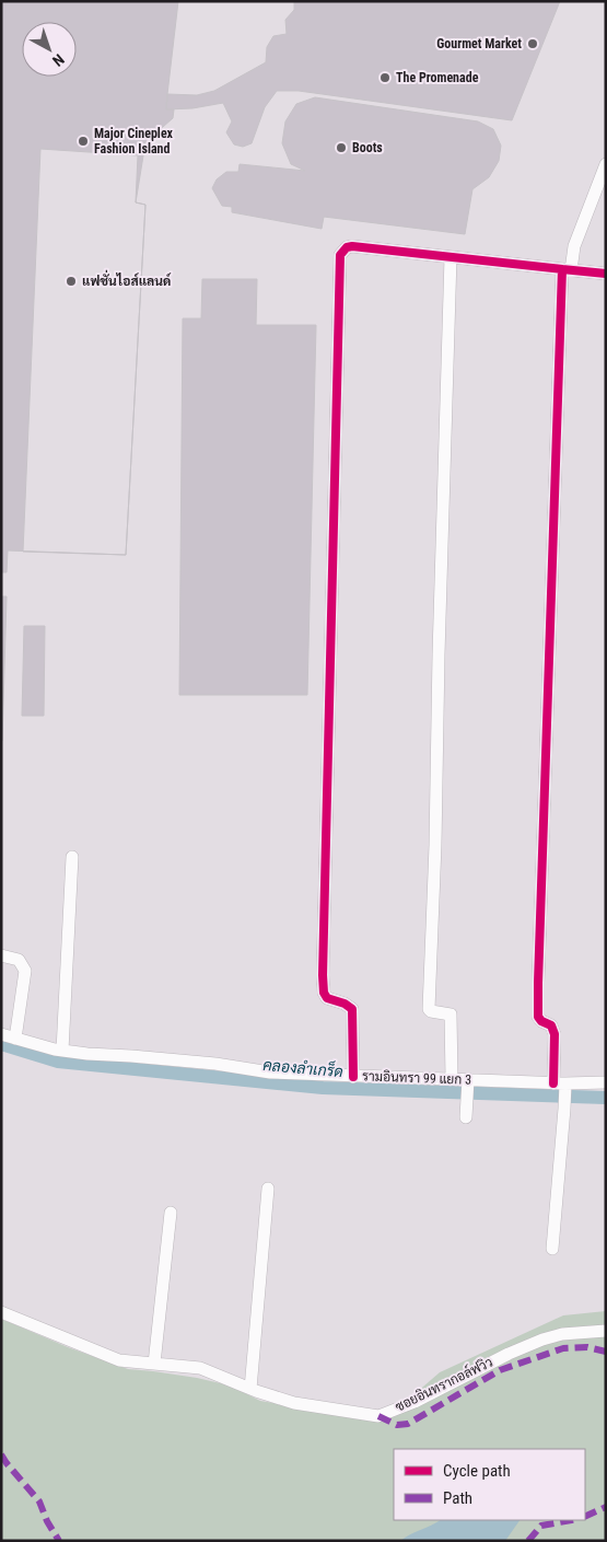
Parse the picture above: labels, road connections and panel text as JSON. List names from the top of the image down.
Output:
{
  "streets": {
    "street": ["รามอินทรา 99 แยก 3", "ซอยอินทรากอล์ฟวิว"]
  },
  "water": ["คลองลำเกร็ด"],
  "places": [
    "Gourmet Market",
    "The Promenade",
    "Major Cineplex Fashion Island",
    "Boots",
    "แฟชั่นไอส์แลนด์"
  ],
  "legend": ["Cycle path", "Path"],
  "north": "bottom right"
}
